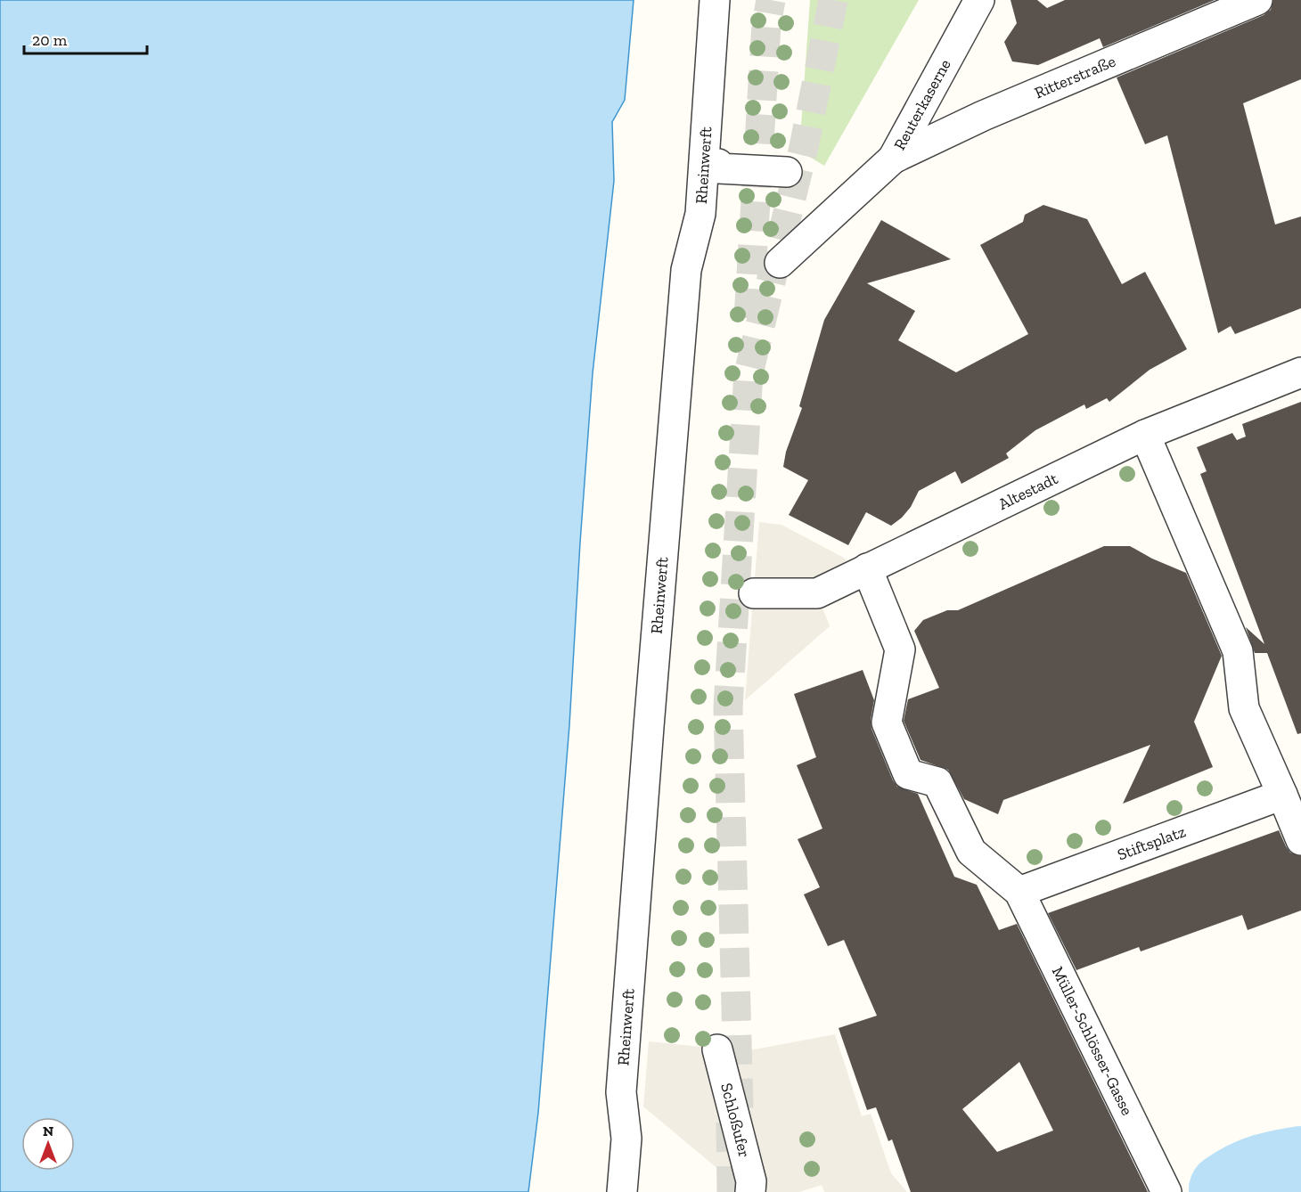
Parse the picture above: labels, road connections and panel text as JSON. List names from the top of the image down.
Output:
{
  "streets": {
    "street": [
      "Ritterstraße",
      "Reuterkaserne",
      "Rheinwerft",
      "Altestadt",
      "Stiftsplatz",
      "Müller-Schlösser-Gasse",
      "Schloßufer"
    ]
  },
  "crossings": [
    ["Ritterstraße", "Reuterkaserne"],
    ["Stiftsplatz", "Müller-Schlösser-Gasse"]
  ],
  "scale_bar": "20 m",
  "north": "top"
}
